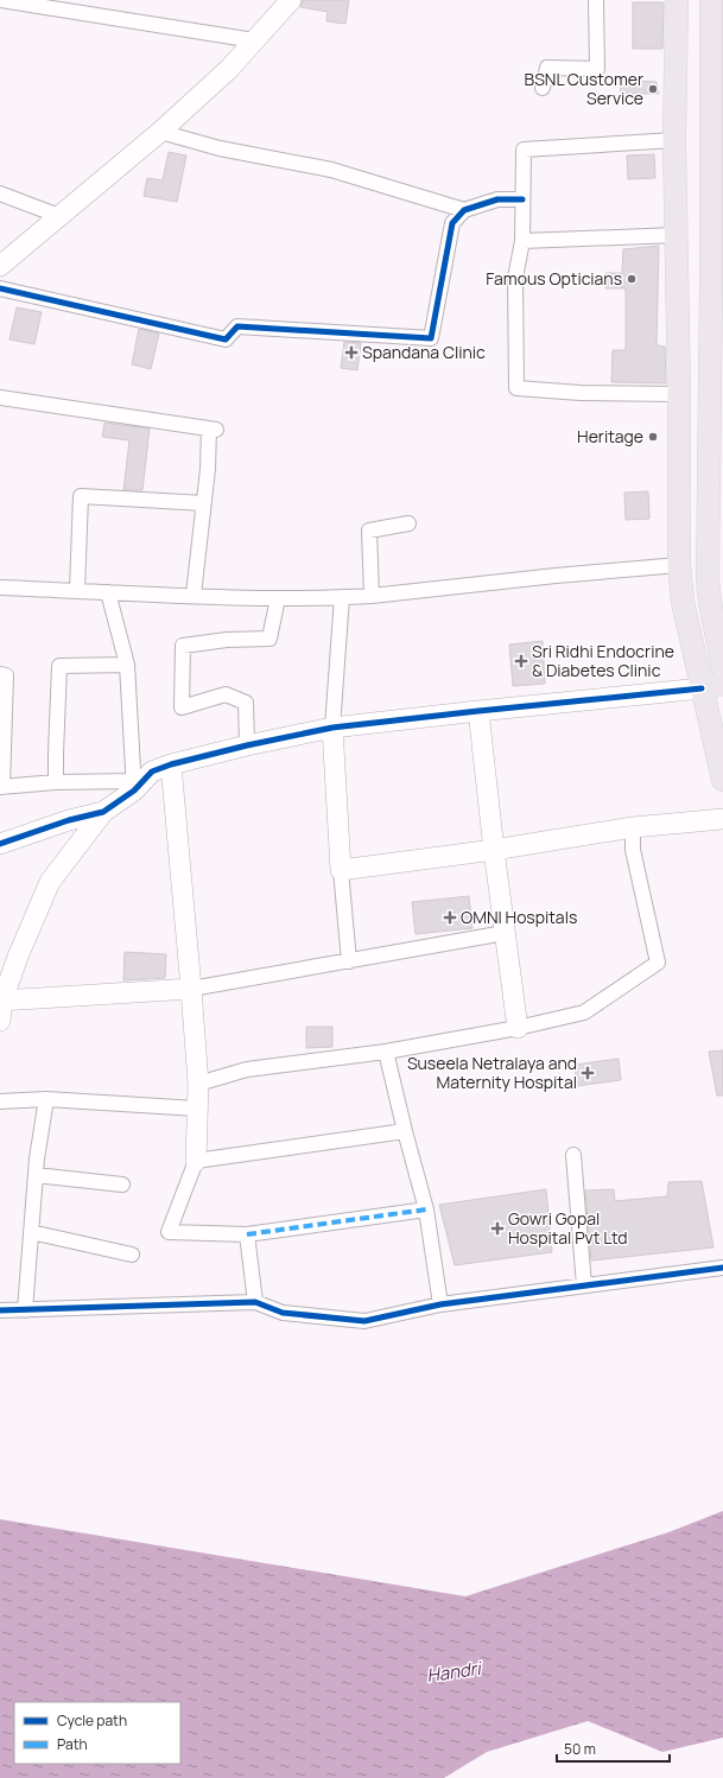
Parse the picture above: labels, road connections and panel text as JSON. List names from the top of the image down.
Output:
{
  "water": ["Handri"],
  "places": {
    "other": ["BSNL Customer Service", "Famous Opticians", "Heritage"],
    "health": [
      "Spandana Clinic",
      "Sri Ridhi Endocrine & Diabetes Clinic",
      "OMNI Hospitals",
      "Suseela Netralaya and Maternity Hospital",
      "Gowri Gopal Hospital Pvt Ltd"
    ]
  },
  "legend": ["Cycle path", "Path"],
  "scale_bar": "50 m"
}
